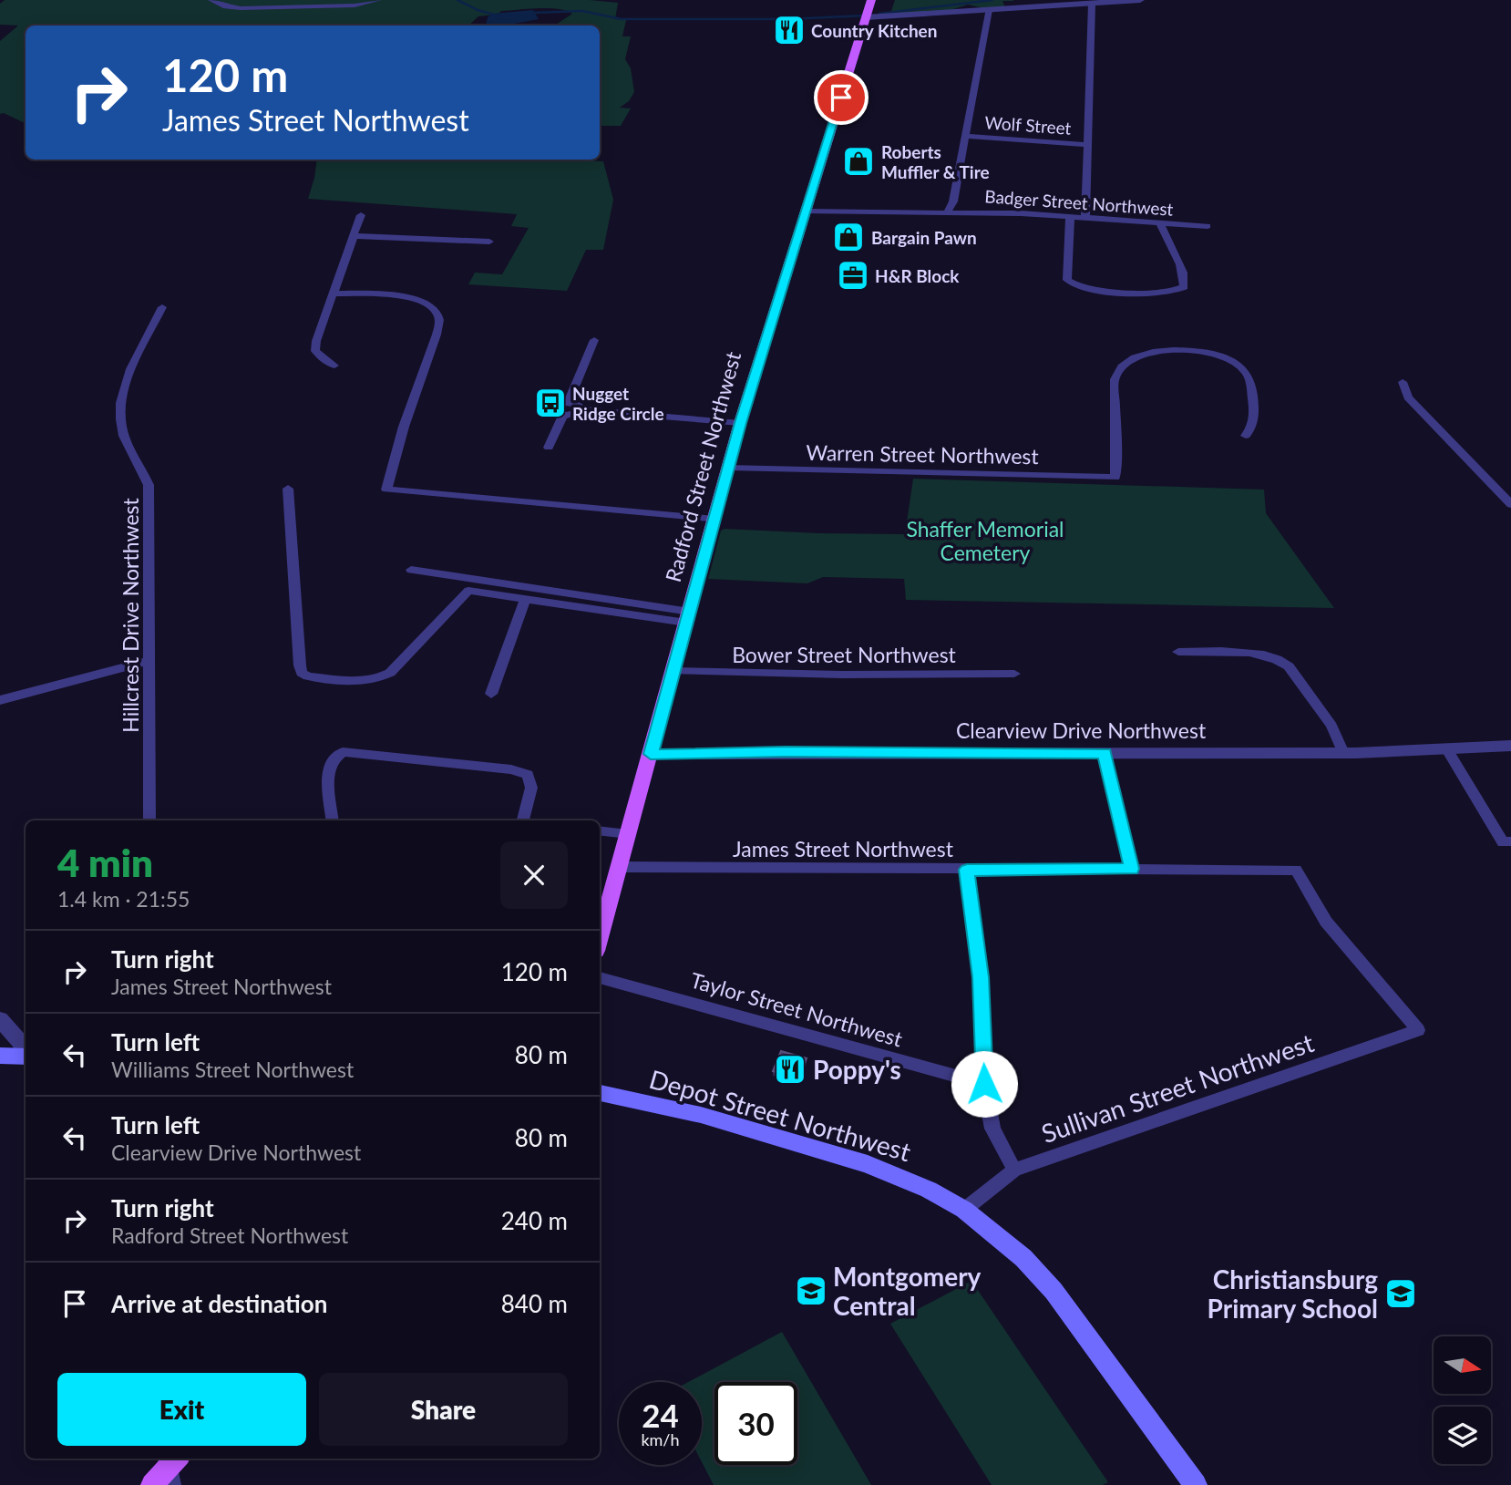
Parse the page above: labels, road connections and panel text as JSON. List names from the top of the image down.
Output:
{
  "streets": {
    "main road": ["Radford Street Northwest", "Depot Street Northwest"],
    "street": [
      "Wolf Street",
      "Badger Street Northwest",
      "Warren Street Northwest",
      "Hillcrest Drive Northwest",
      "Bower Street Northwest",
      "Clearview Drive Northwest",
      "James Street Northwest",
      "Taylor Street Northwest",
      "Sullivan Street Northwest"
    ]
  },
  "crossings": [
    ["Badger Street Northwest", "Radford Street Northwest"],
    ["Warren Street Northwest", "Radford Street Northwest"],
    ["Radford Street Northwest", "Bower Street Northwest"],
    ["Radford Street Northwest", "Clearview Drive Northwest"],
    ["Radford Street Northwest", "James Street Northwest"],
    ["James Street Northwest", "Sullivan Street Northwest"],
    ["Sullivan Street Northwest", "Depot Street Northwest"]
  ],
  "parks": ["Shaffer Memorial Cemetery"],
  "places": {
    "restaurant": ["Country Kitchen", "Poppy's"],
    "shop": ["Roberts Muffler & Tire", "Bargain Pawn"],
    "office": ["H&R Block"],
    "bus stop": ["Nugget Ridge Circle"],
    "school or university": ["Montgomery Central", "Christiansburg Primary School"]
  },
  "north": "right",
  "page": {
    "turn": ["120 m", "James Street Northwest"],
    "heading": ["4 min", "1.4 km · 21:55"],
    "list": [
      {
        "name": "Turn right",
        "note": "James Street Northwest",
        "value": "120 m"
      },
      {
        "name": "Turn left",
        "note": "Williams Street Northwest",
        "value": "80 m"
      },
      {
        "name": "Turn left",
        "note": "Clearview Drive Northwest",
        "value": "80 m"
      },
      {
        "name": "Turn right",
        "note": "Radford Street Northwest",
        "value": "240 m"
      },
      {
        "name": "Arrive at destination",
        "value": "840 m"
      }
    ],
    "buttons": ["Exit", "Share"],
    "speed": "24 km/h",
    "limit": "30"
  }
}
